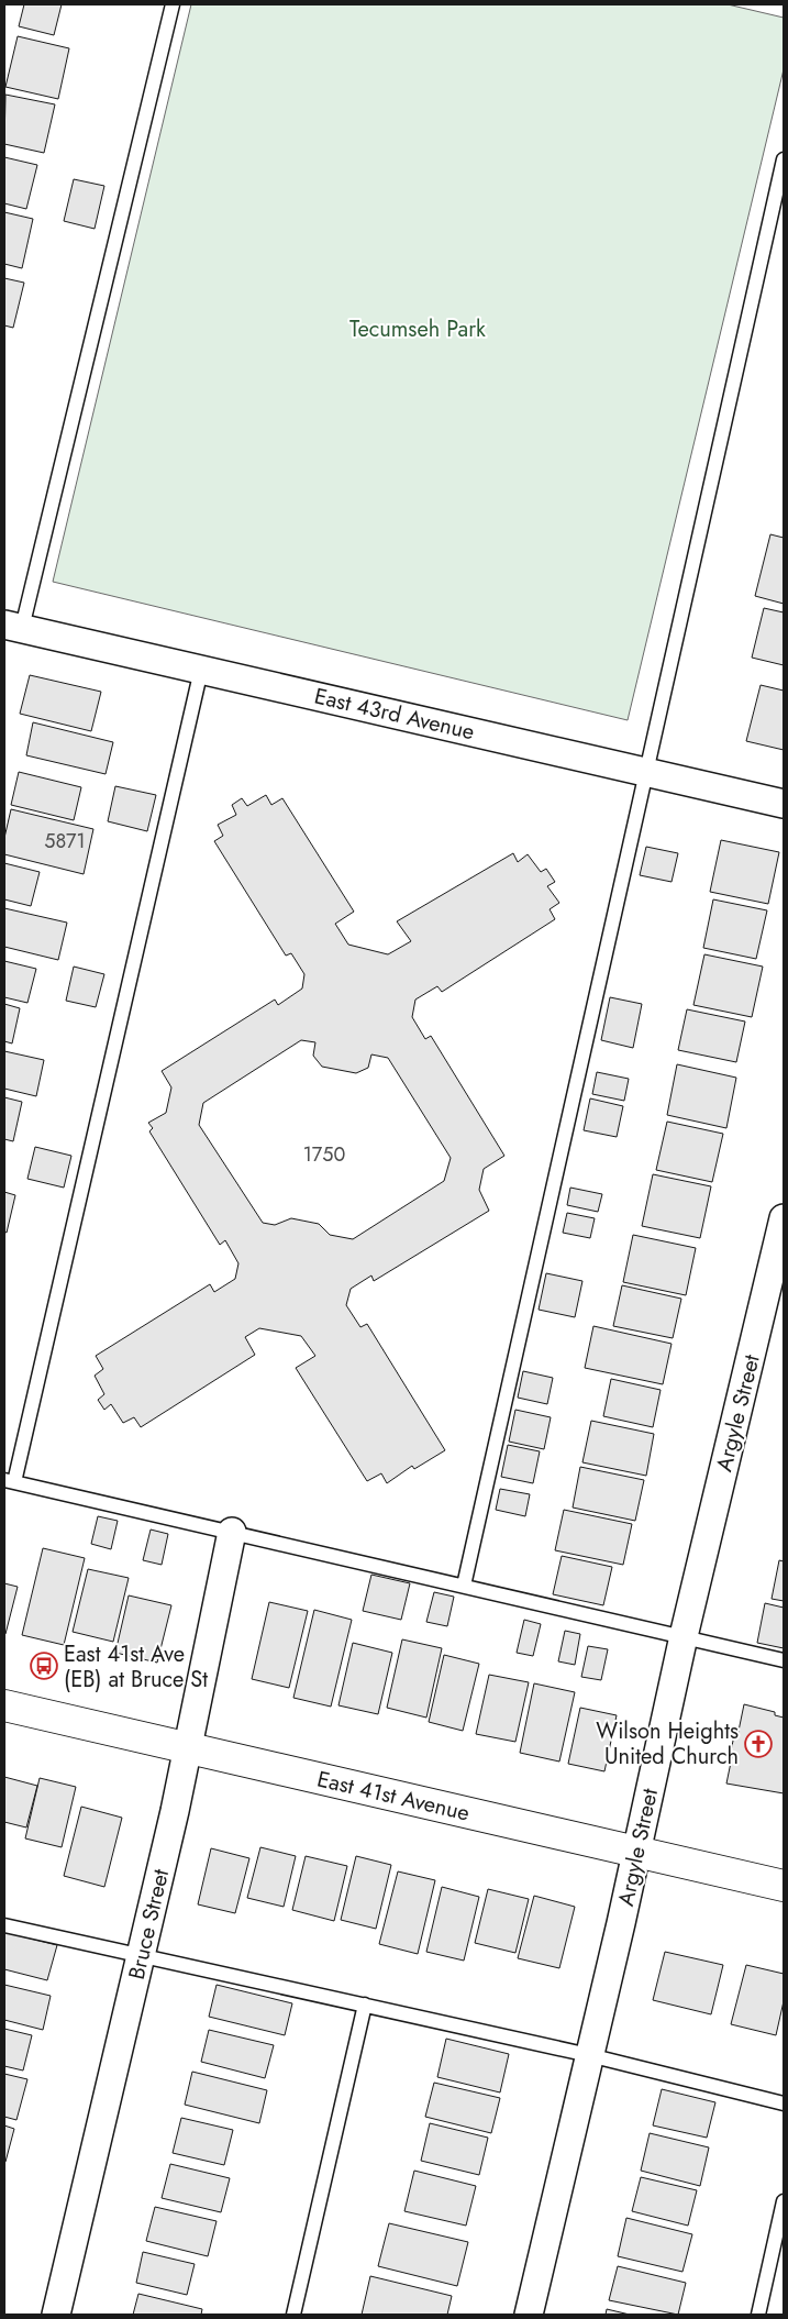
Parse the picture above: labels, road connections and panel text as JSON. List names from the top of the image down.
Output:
{
  "streets": {
    "main road": ["East 41st Avenue"],
    "street": ["East 43rd Avenue", "Argyle Street", "Bruce Street"]
  },
  "crossings": [
    ["Argyle Street", "East 41st Avenue"],
    ["East 41st Avenue", "Bruce Street"]
  ],
  "parks": ["Tecumseh Park"],
  "places": {
    "bus stop": ["East 41st Ave (EB) at Bruce St"],
    "church": ["Wilson Heights United Church"]
  },
  "house_numbers": ["5871", "1750"]
}
